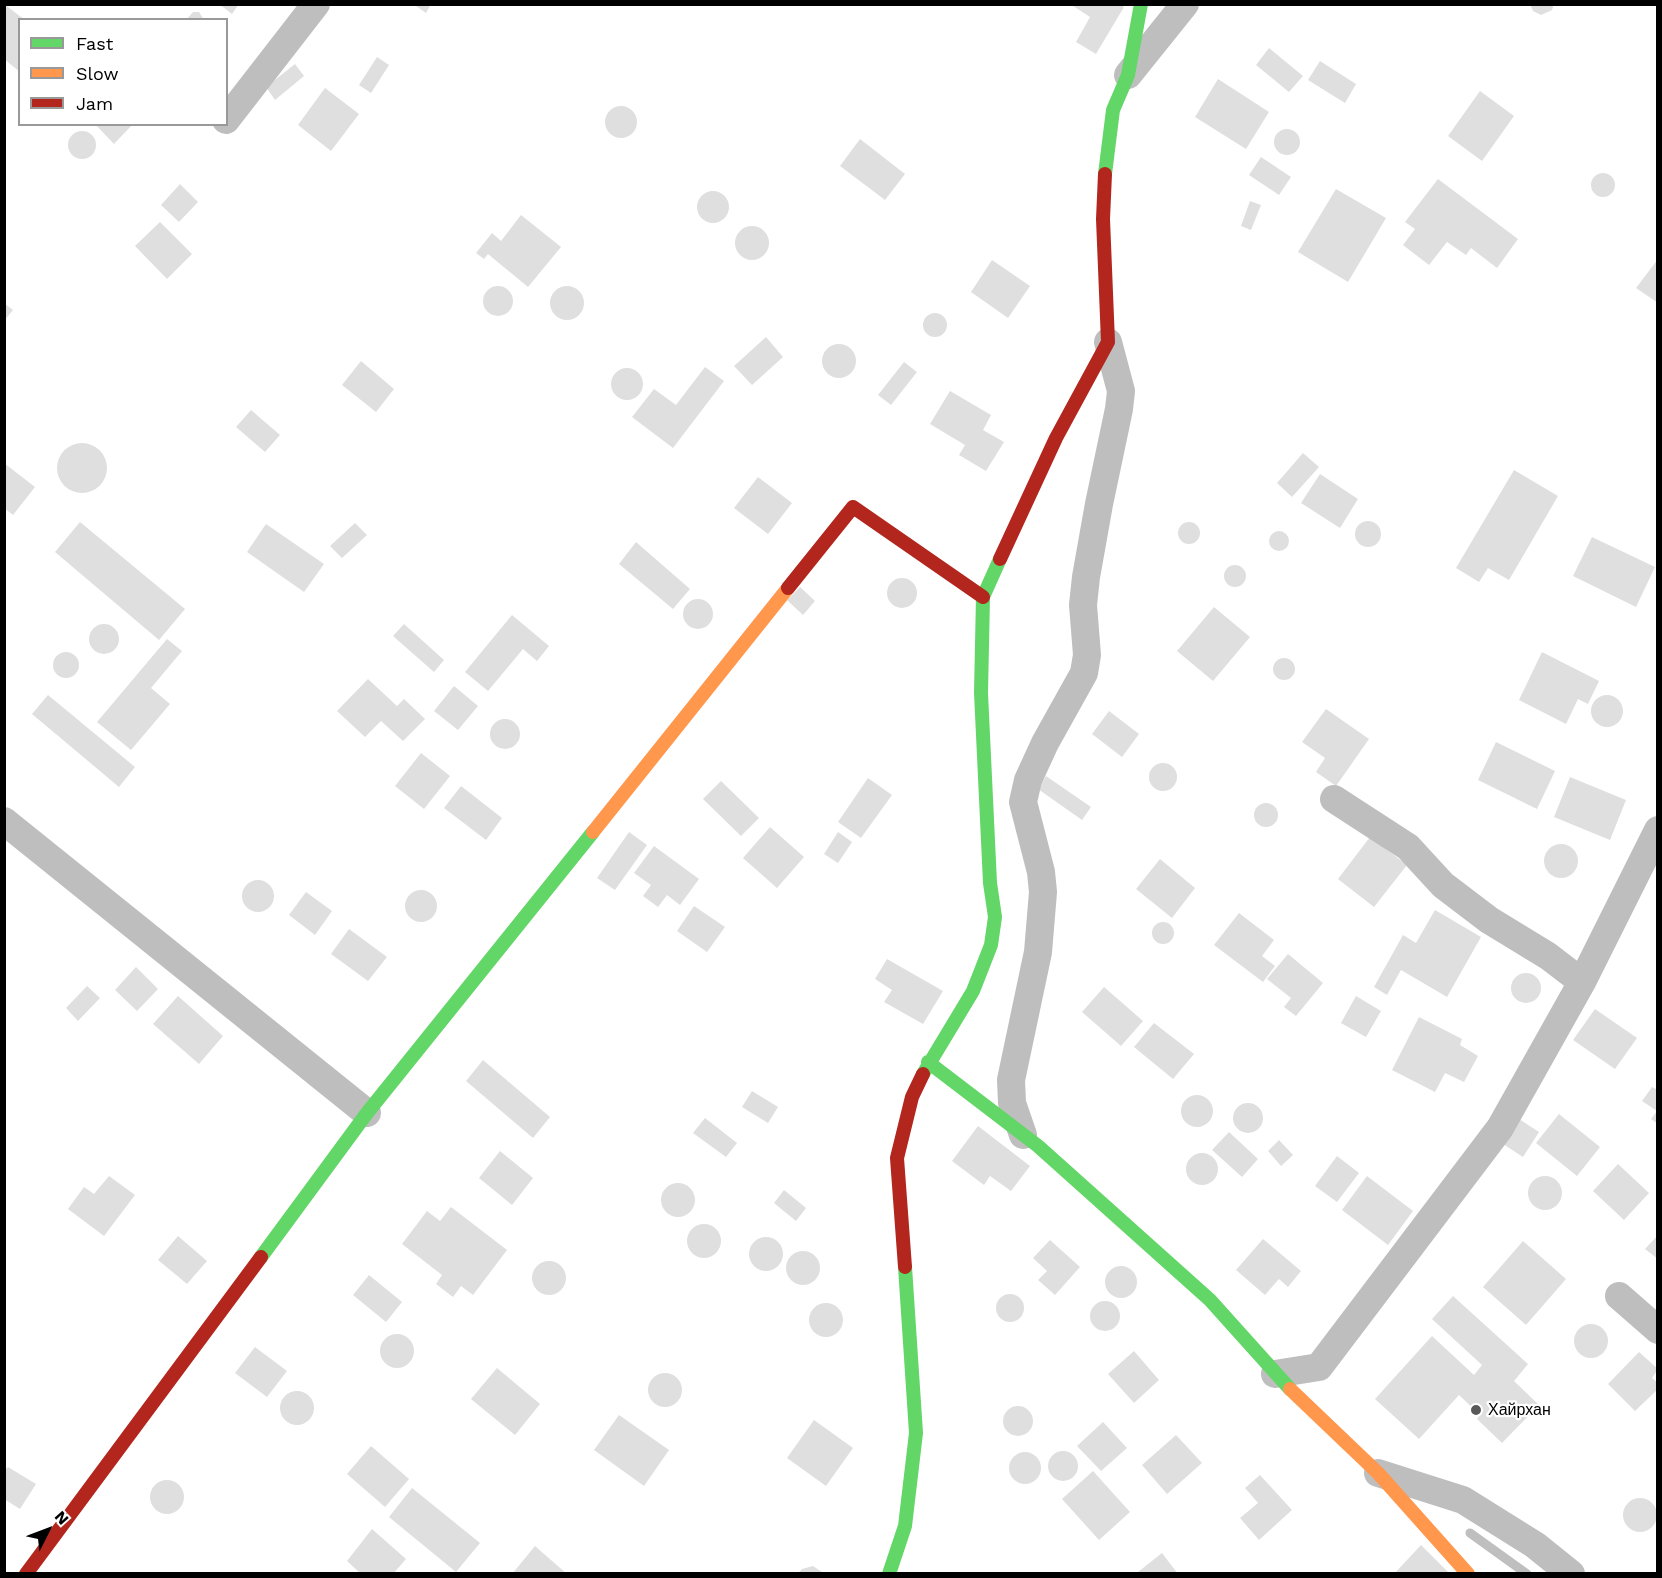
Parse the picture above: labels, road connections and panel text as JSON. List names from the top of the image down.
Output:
{
  "places": ["Хайрхан"],
  "legend": ["Fast", "Slow", "Jam"],
  "north": "top right"
}
